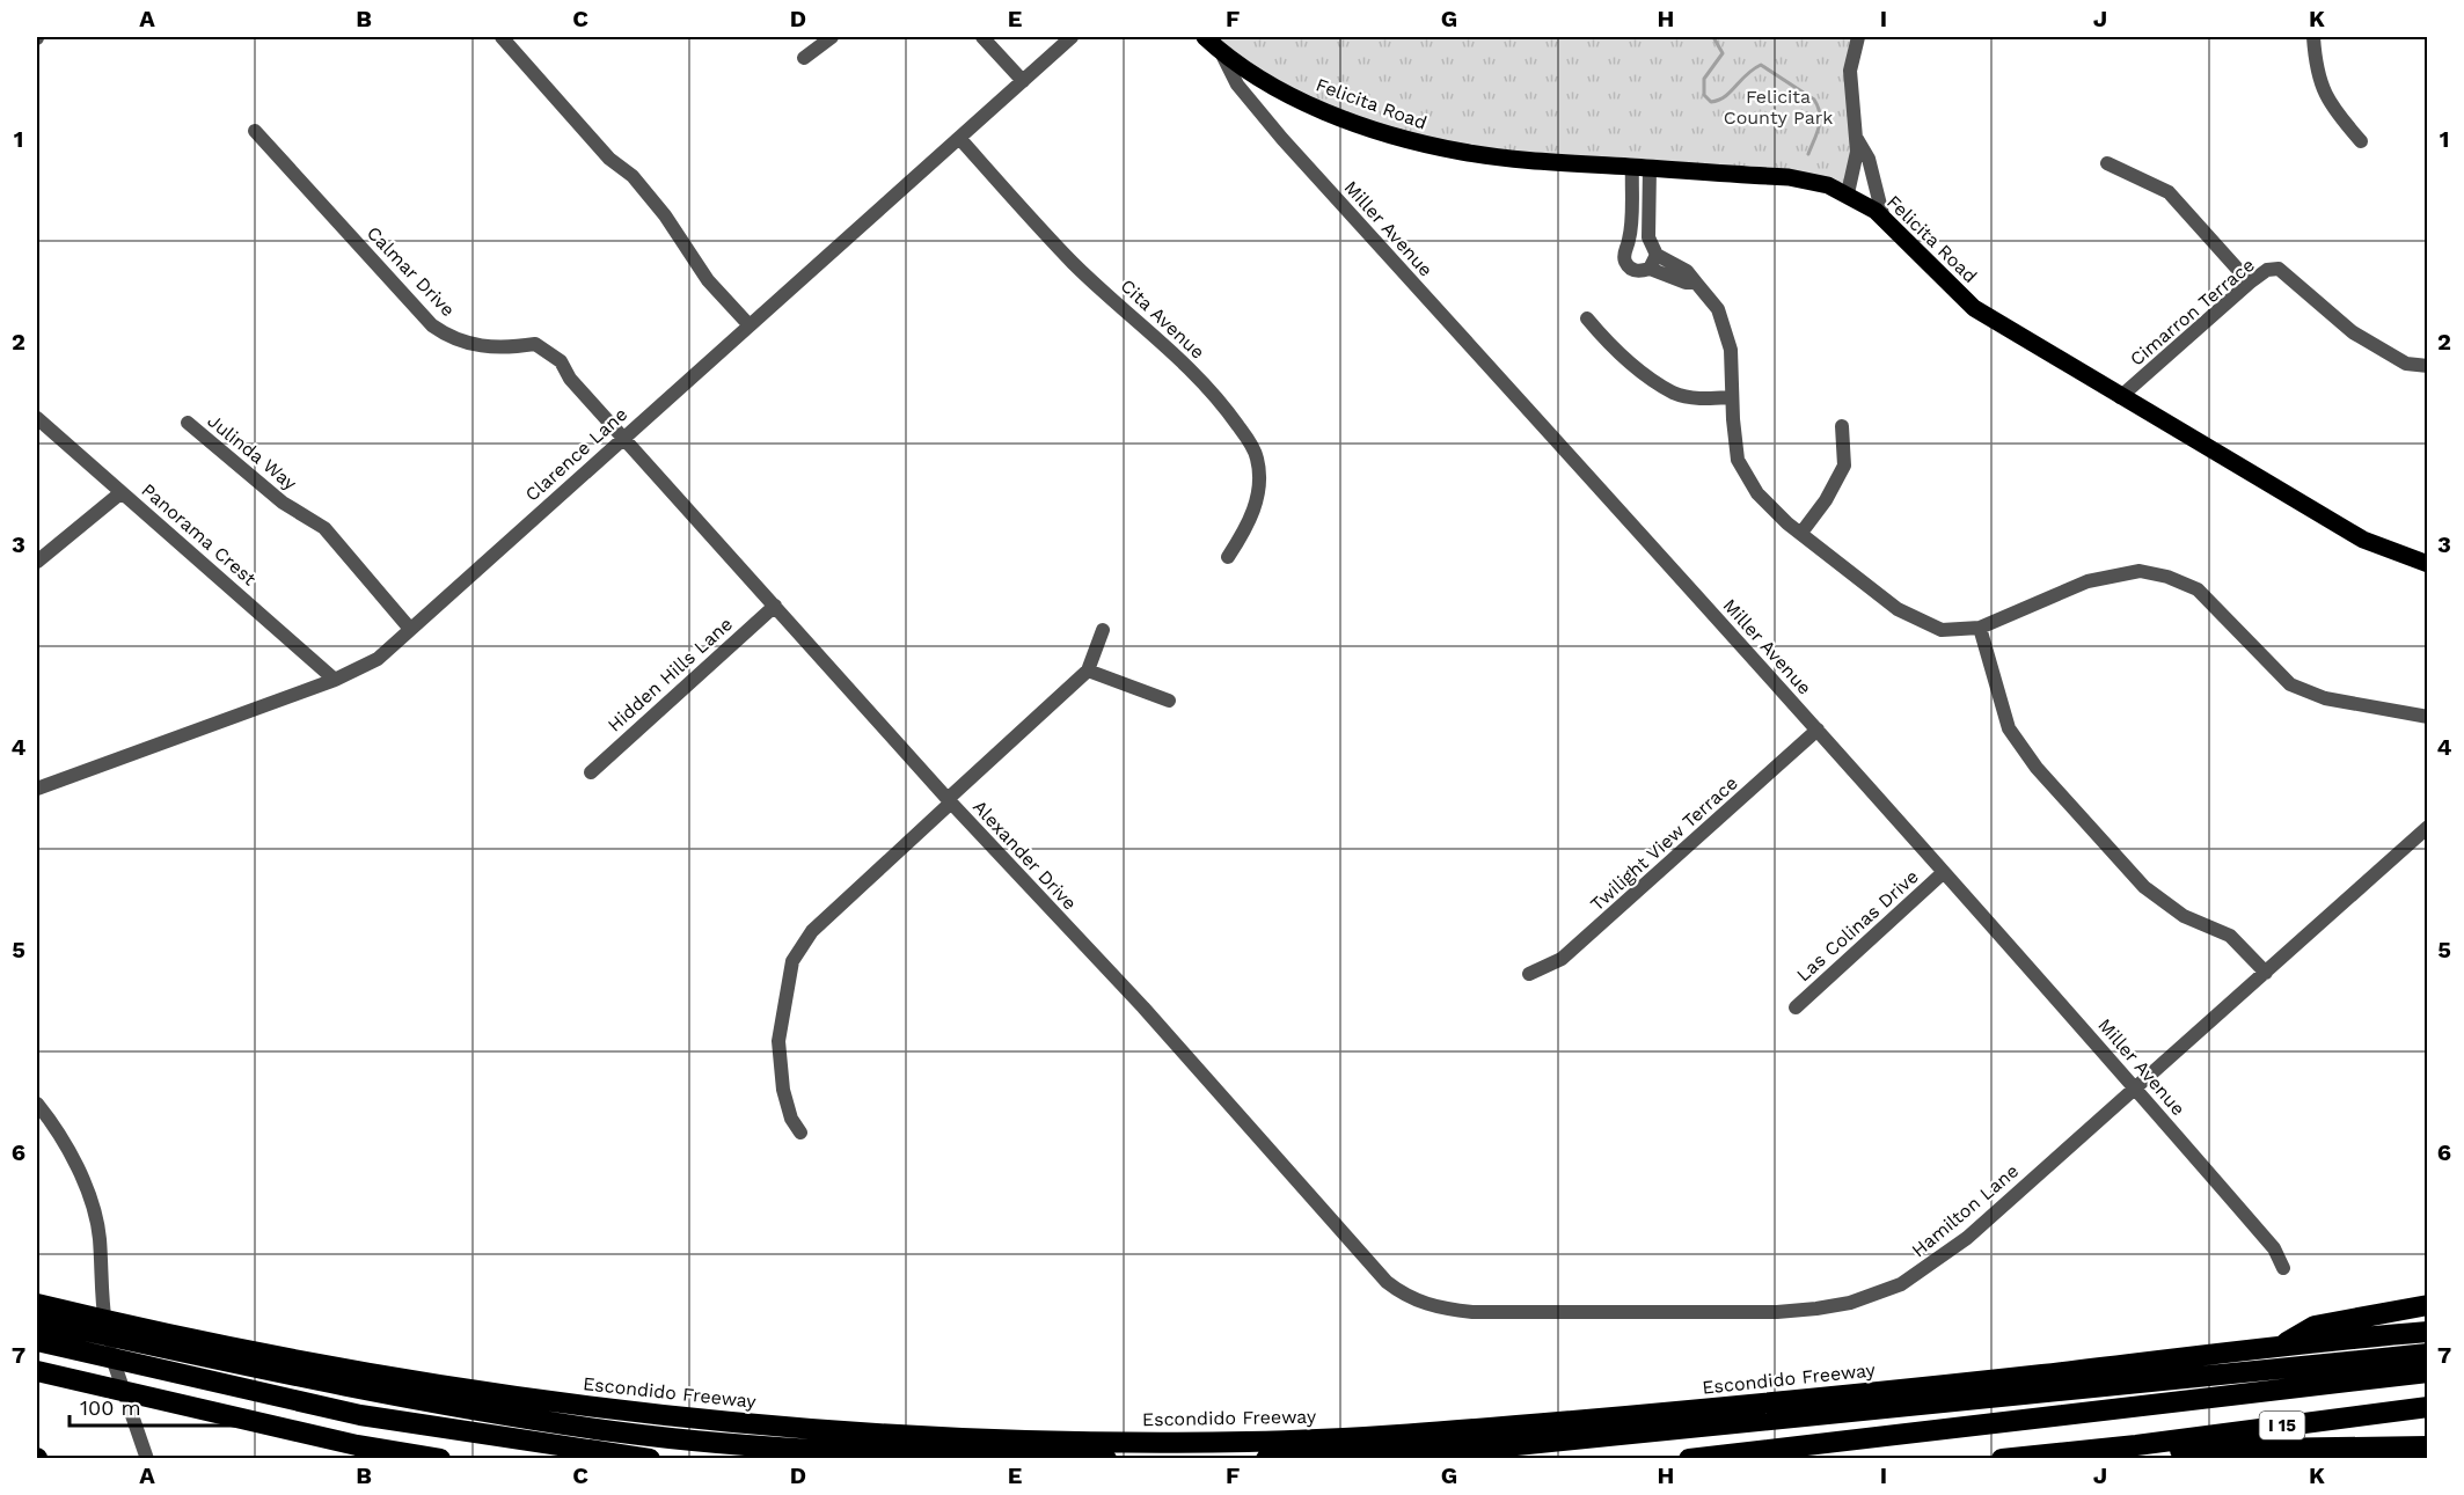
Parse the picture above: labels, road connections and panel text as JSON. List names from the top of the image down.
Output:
{
  "streets": {
    "highway": ["Escondido Freeway", "I 15"],
    "main road": ["Felicita Road"],
    "street": [
      "Miller Avenue",
      "Calmar Drive",
      "Cimarron Terrace",
      "Cita Avenue",
      "Julinda Way",
      "Clarence Lane",
      "Panorama Crest",
      "Hidden Hills Lane",
      "Twilight View Terrace",
      "Alexander Drive",
      "Las Colinas Drive",
      "Hamilton Lane"
    ]
  },
  "crossings": [
    ["Felicita Road", "Miller Avenue"],
    ["Felicita Road", "Cimarron Terrace"],
    ["Miller Avenue", "Twilight View Terrace"],
    ["Miller Avenue", "Las Colinas Drive"],
    ["Miller Avenue", "Hamilton Lane"],
    ["Calmar Drive", "Clarence Lane"],
    ["Calmar Drive", "Alexander Drive"],
    ["Cita Avenue", "Clarence Lane"],
    ["Julinda Way", "Clarence Lane"],
    ["Clarence Lane", "Panorama Crest"],
    ["Clarence Lane", "Alexander Drive"],
    ["Hidden Hills Lane", "Alexander Drive"],
    ["Alexander Drive", "Hamilton Lane"]
  ],
  "parks": ["Felicita County Park"],
  "scale_bar": "100 m",
  "grid": {
    "columns": [
      "A",
      "B",
      "C",
      "D",
      "E",
      "F",
      "G",
      "H",
      "I",
      "J",
      "K"
    ],
    "rows": [
      "1",
      "2",
      "3",
      "4",
      "5",
      "6",
      "7"
    ]
  }
}
